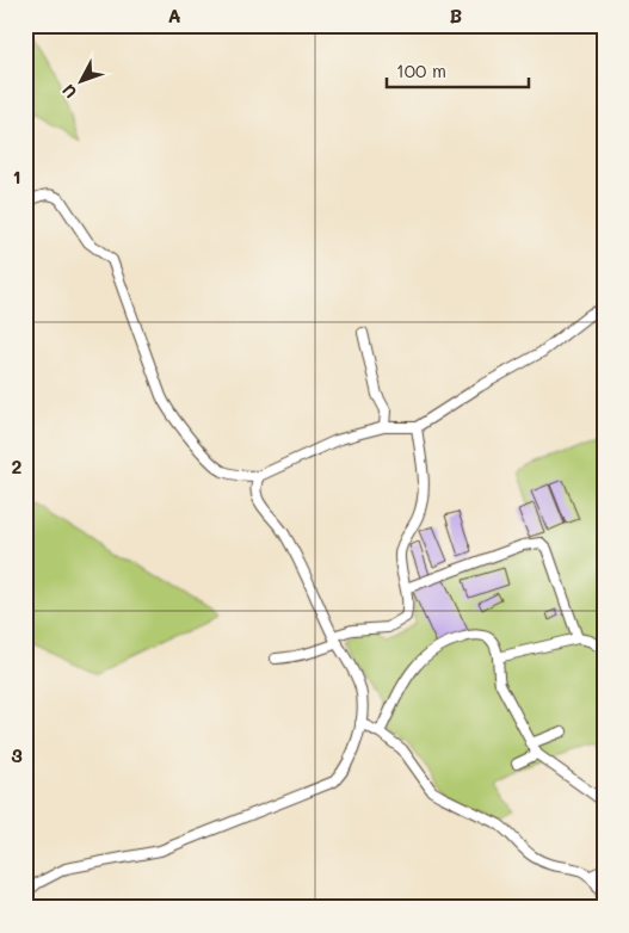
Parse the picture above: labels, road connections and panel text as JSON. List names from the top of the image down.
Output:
{
  "scale_bar": "100 m",
  "north": "bottom left",
  "grid": {
    "columns": ["A", "B"],
    "rows": ["1", "2", "3"]
  }
}
